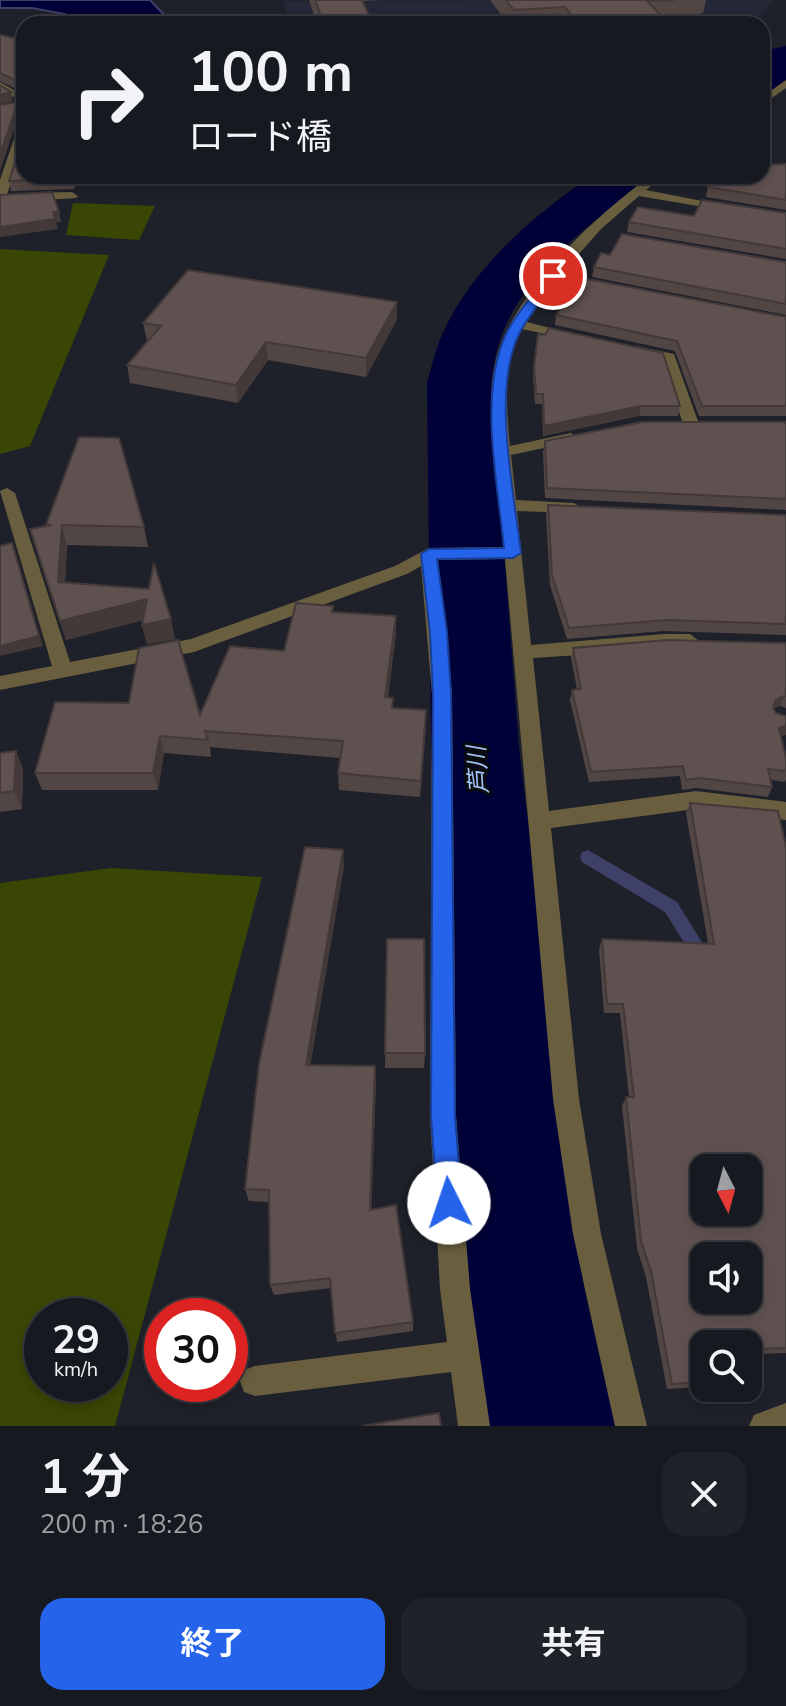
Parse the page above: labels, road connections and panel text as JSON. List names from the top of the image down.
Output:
{
  "water": ["芦川"],
  "north": "bottom",
  "page": {
    "turn": ["100 m", "ロード橋"],
    "speed": "29 km/h",
    "limit": "30",
    "heading": ["1 分", "200 m · 18:26"],
    "buttons": ["終了", "共有"]
  }
}
